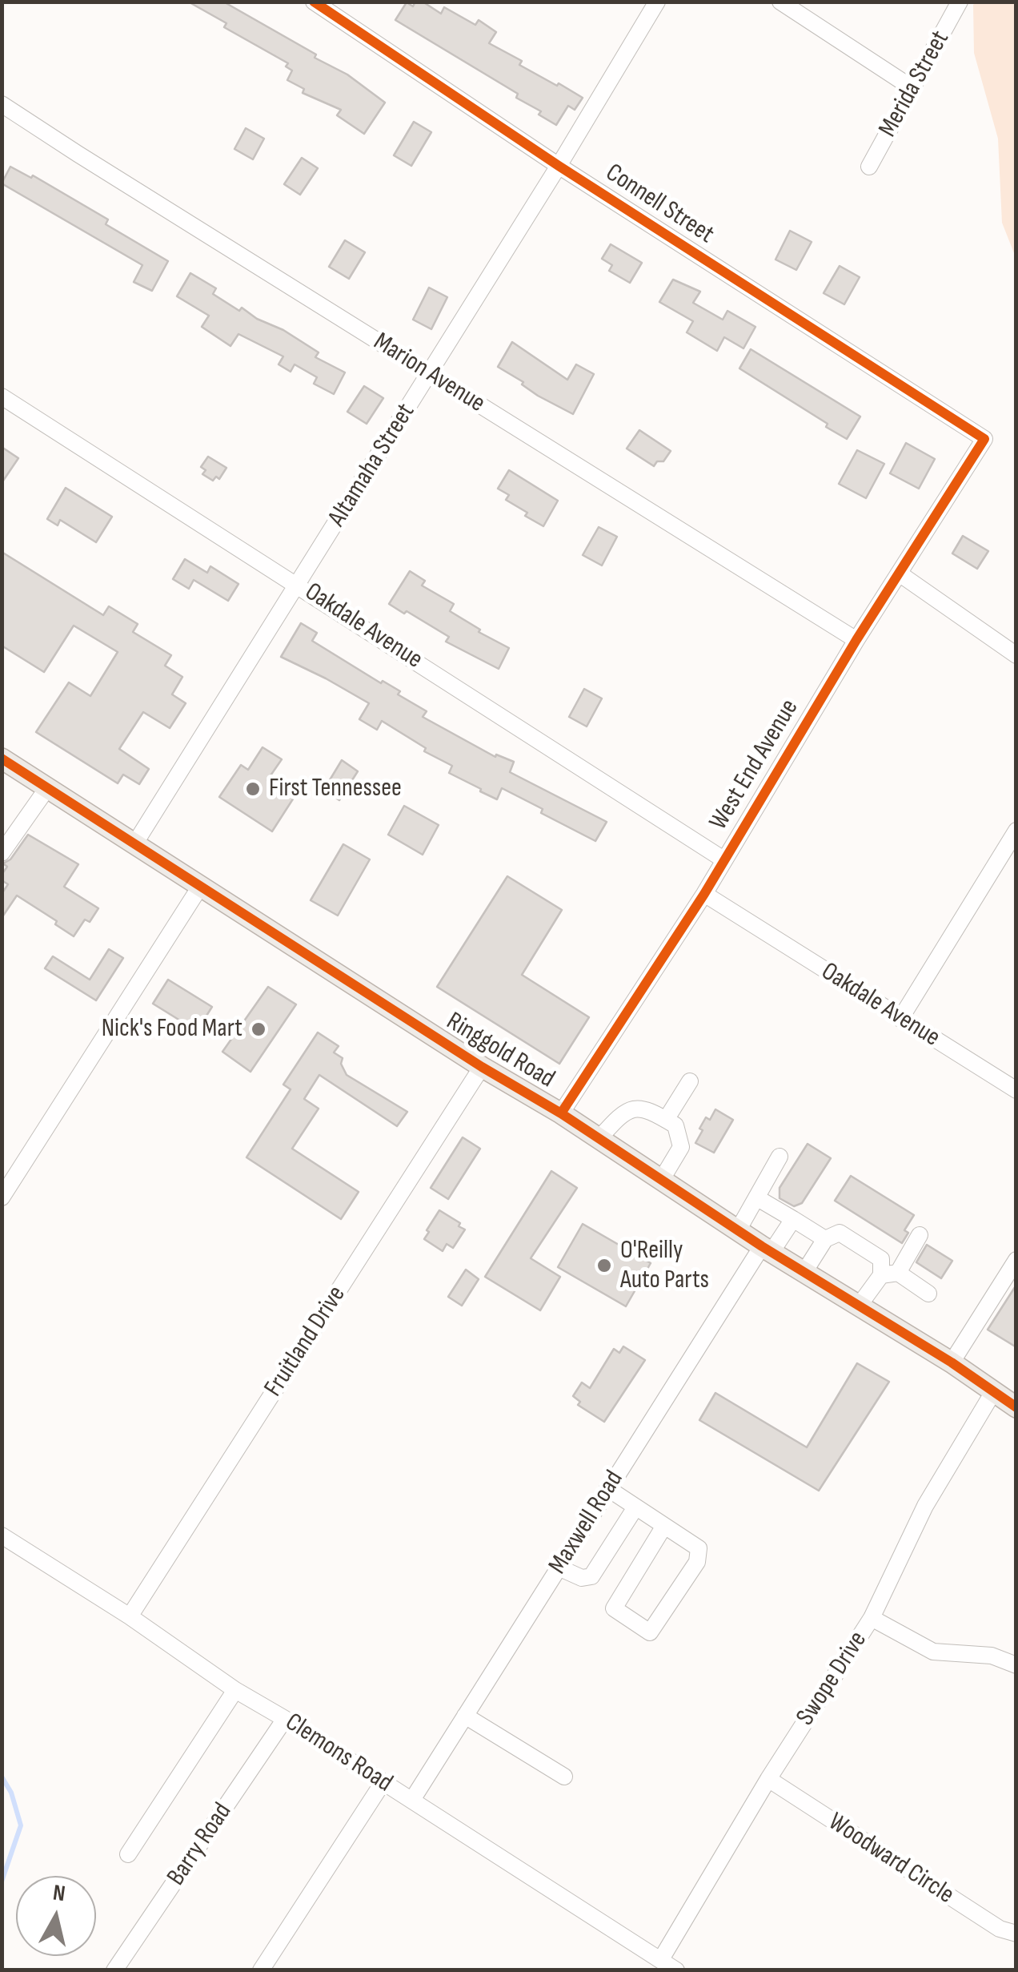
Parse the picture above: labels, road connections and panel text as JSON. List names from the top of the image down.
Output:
{
  "streets": {
    "main road": ["Ringgold Road"],
    "street": [
      "Merida Street",
      "Connell Street",
      "Marion Avenue",
      "Altamaha Street",
      "Oakdale Avenue",
      "West End Avenue",
      "Fruitland Drive",
      "Maxwell Road",
      "Swope Drive",
      "Clemons Road",
      "Barry Road",
      "Woodward Circle"
    ]
  },
  "crossings": [
    ["Connell Street", "Altamaha Street"],
    ["Connell Street", "West End Avenue"],
    ["Marion Avenue", "Altamaha Street"],
    ["Marion Avenue", "West End Avenue"],
    ["Altamaha Street", "Oakdale Avenue"],
    ["Altamaha Street", "Ringgold Road"],
    ["Oakdale Avenue", "West End Avenue"],
    ["West End Avenue", "Ringgold Road"],
    ["Ringgold Road", "Fruitland Drive"],
    ["Ringgold Road", "Maxwell Road"],
    ["Ringgold Road", "Swope Drive"],
    ["Fruitland Drive", "Clemons Road"],
    ["Maxwell Road", "Clemons Road"],
    ["Swope Drive", "Clemons Road"],
    ["Swope Drive", "Woodward Circle"],
    ["Clemons Road", "Barry Road"]
  ],
  "places": ["First Tennessee", "Nick's Food Mart", "O'Reilly Auto Parts"],
  "north": "top"
}
